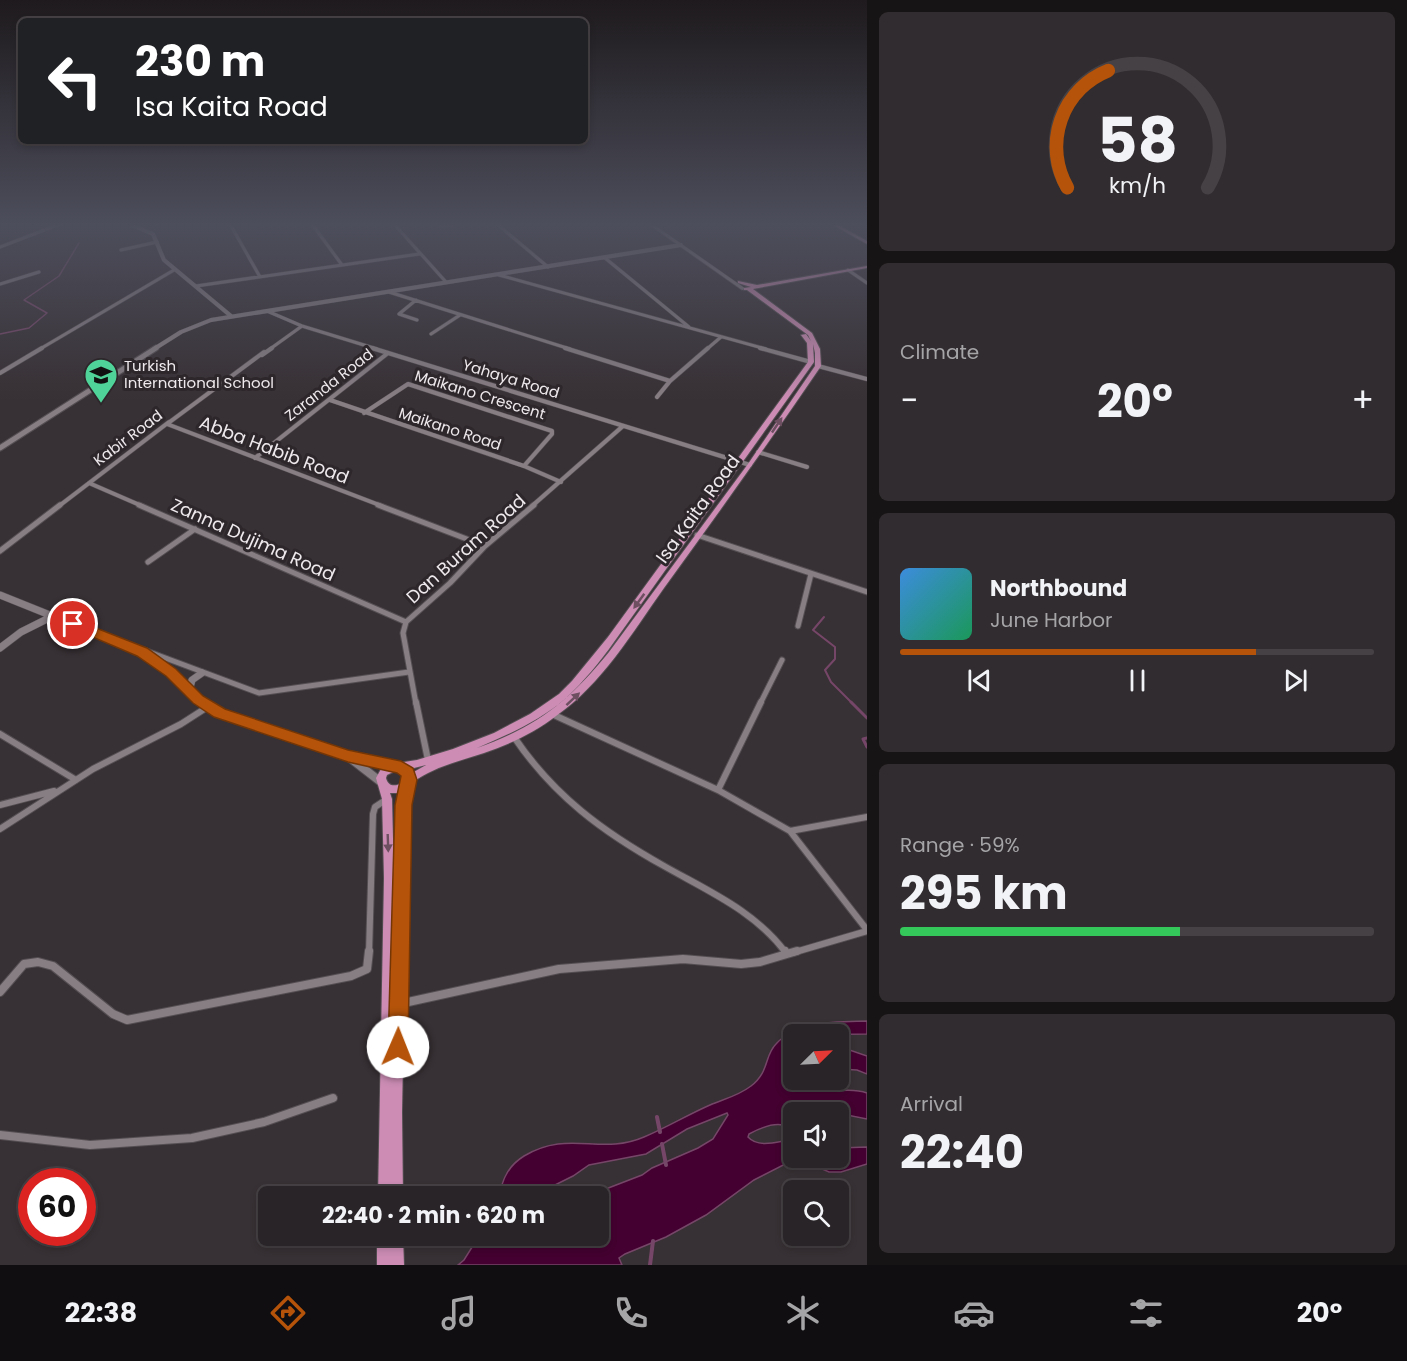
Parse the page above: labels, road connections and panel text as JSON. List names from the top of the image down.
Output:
{
  "streets": {
    "main road": ["Isa Kaita Road"],
    "street": [
      "Yahaya Road",
      "Zaranda Road",
      "Maikano Crescent",
      "Maikano Road",
      "Kabir Road",
      "Abba Habib Road",
      "Zanna Dujima Road",
      "Dan Buram Road"
    ]
  },
  "crossings": [
    ["Yahaya Road", "Zaranda Road"],
    ["Yahaya Road", "Kabir Road"],
    ["Yahaya Road", "Isa Kaita Road"],
    ["Yahaya Road", "Dan Buram Road"],
    ["Zaranda Road", "Maikano Road"],
    ["Zaranda Road", "Abba Habib Road"],
    ["Maikano Crescent", "Maikano Road"],
    ["Maikano Road", "Dan Buram Road"],
    ["Kabir Road", "Abba Habib Road"],
    ["Kabir Road", "Zanna Dujima Road"],
    ["Abba Habib Road", "Dan Buram Road"],
    ["Isa Kaita Road", "Dan Buram Road"],
    ["Zanna Dujima Road", "Dan Buram Road"]
  ],
  "places": {
    "school or university": ["Turkish International School"]
  },
  "north": "top right",
  "page": {
    "turn": ["230 m", "Isa Kaita Road"],
    "tile": [
      "Climate",
      ["Range · 59%", "295 km"],
      ["Arrival", "22:40"]
    ],
    "heat": ["−", "20°", "+"],
    "song": ["Northbound", "June Harbor"],
    "limit": "60",
    "trip": "22:40 · 2 min · 620 m",
    "tabs": ["22:38", "20°"],
    "gauge": ["58", "km/h"]
  }
}
